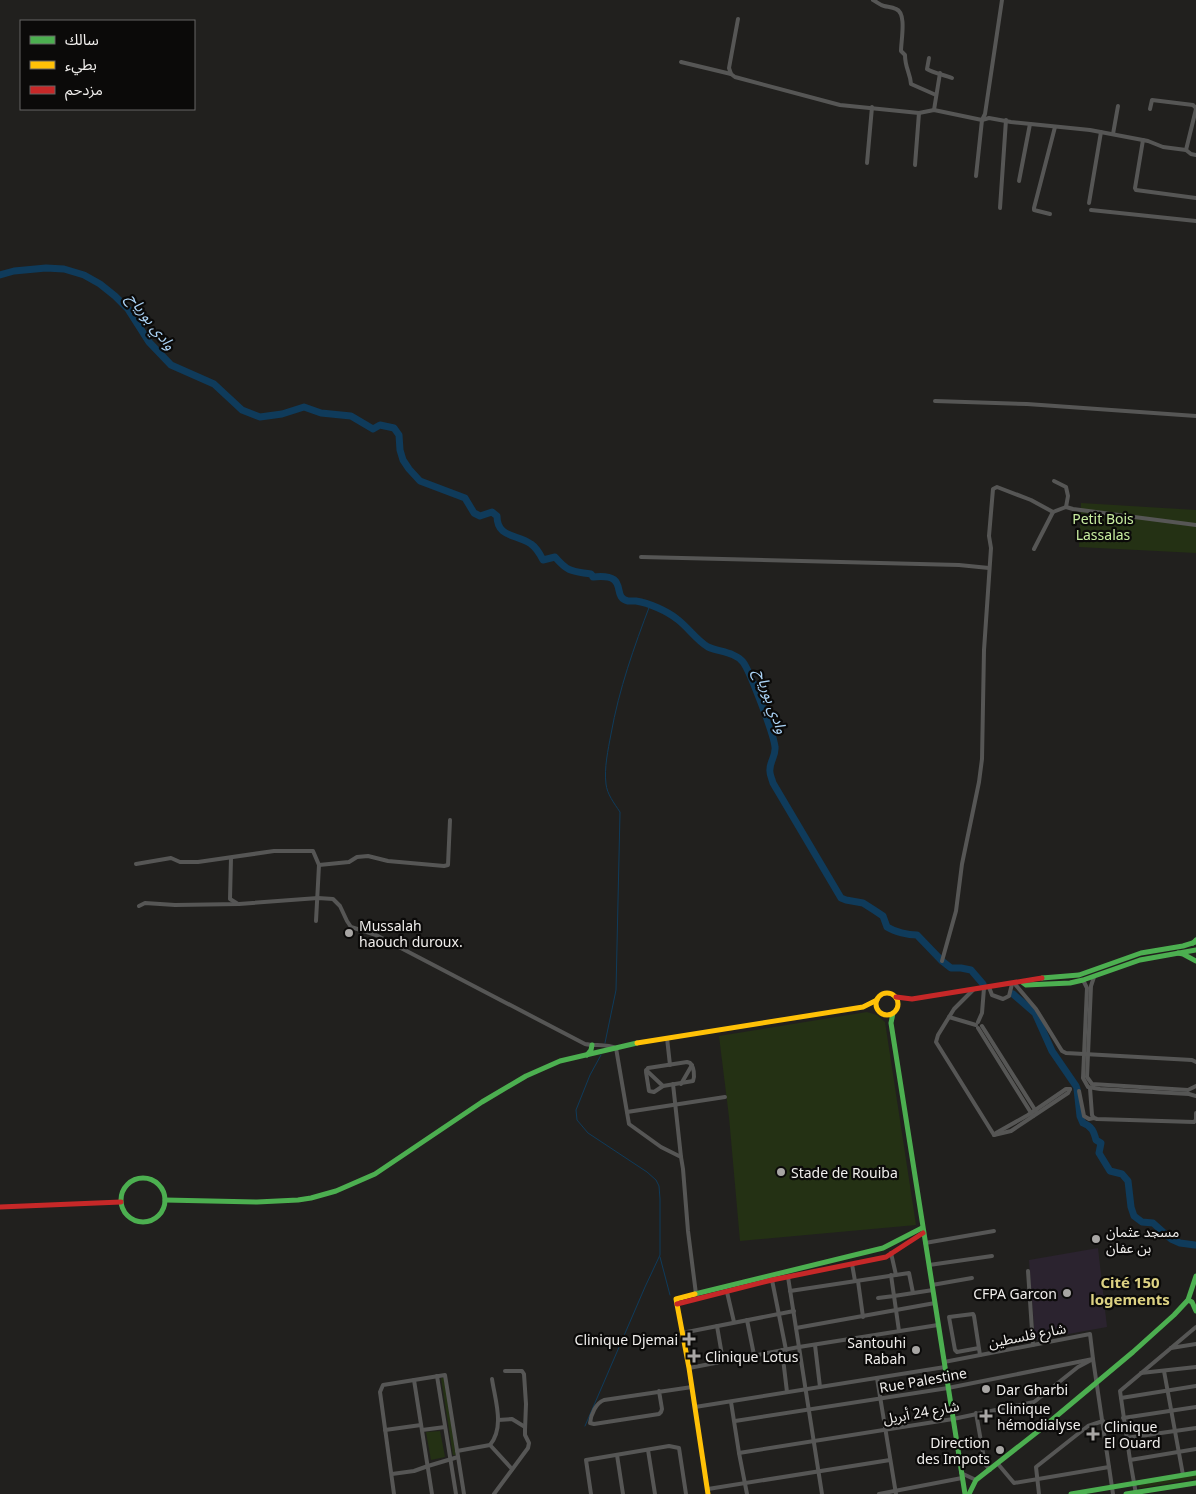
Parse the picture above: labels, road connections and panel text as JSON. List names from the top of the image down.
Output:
{
  "streets": {
    "street": ["شارع فلسطين", "Rue Palestine", "شارع 24 أبريل"]
  },
  "crossings": [
    ["شارع فلسطين", "Rue Palestine"],
    ["شارع فلسطين", "شارع 24 أبريل"],
    ["Rue Palestine", "شارع 24 أبريل"]
  ],
  "districts": ["Cité 150 logements"],
  "water": ["وادي بورياح"],
  "parks": ["Petit Bois Lassalas"],
  "places": {
    "other": [
      "Mussalah haouch duroux.",
      "Stade de Rouiba",
      "مسجد عثمان بن عفان",
      "CFPA Garcon",
      "Santouhi Rabah",
      "Dar Gharbi",
      "Direction des Impots"
    ],
    "health": [
      "Clinique Djemai",
      "Clinique Lotus",
      "Clinique hémodialyse",
      "Clinique El Ouard"
    ]
  },
  "legend": ["سالك", "بطيء", "مزدحم"]
}
